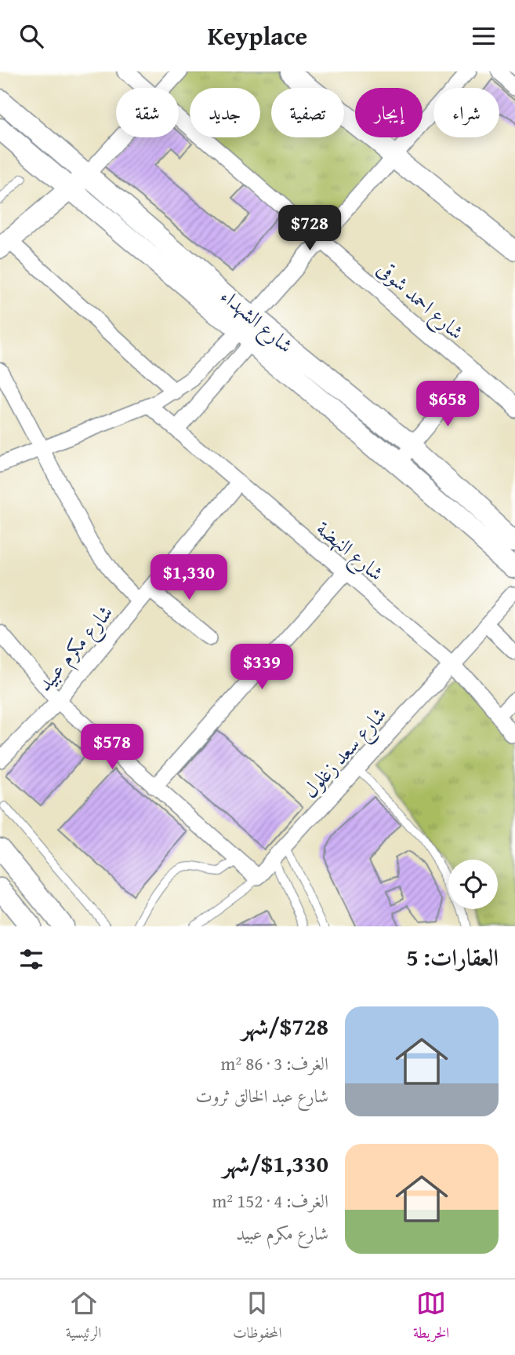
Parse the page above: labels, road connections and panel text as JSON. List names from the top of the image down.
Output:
{
  "streets": {
    "street": [
      "شارع احمد شوقى",
      "شارع الشهداء",
      "شارع النهضة",
      "شارع مكرم عبيد",
      "شارع سعد زغلول"
    ]
  },
  "crossings": [
    ["شارع النهضة", "شارع مكرم عبيد"],
    ["شارع النهضة", "شارع سعد زغلول"]
  ],
  "page": {
    "header": "Keyplace",
    "chip": [
      "شراء",
      "إيجار",
      "تصفية",
      "جديد",
      "شقة"
    ],
    "price": [
      "$728",
      "$658",
      "$1,330",
      "$339",
      "$578"
    ],
    "heading": "العقارات: 5",
    "list": [
      {
        "name": "$728/شهر",
        "note": "الغرف: 3 · 86 m² · شارع عبد الخالق ثروت"
      },
      {
        "name": "$1,330/شهر",
        "note": "الغرف: 4 · 152 m² · شارع مكرم عبيد"
      }
    ],
    "tabs": ["الخريطة", "المحفوظات", "الرئيسية"]
  }
}
